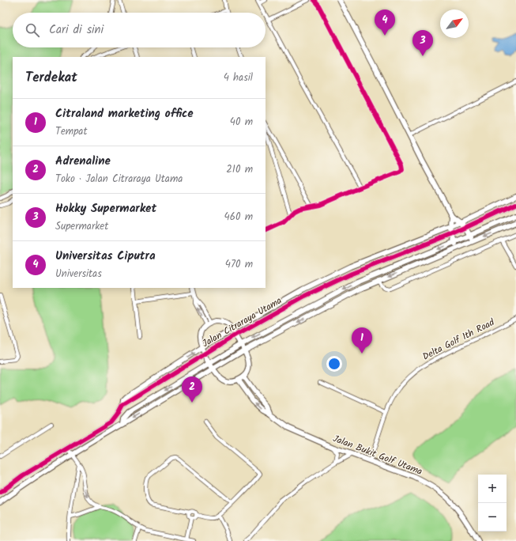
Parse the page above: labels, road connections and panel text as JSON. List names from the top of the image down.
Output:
{
  "streets": {
    "street": ["Jalan Citraraya Utama", "Delta Golf 1th Road", "Jalan Bukit Golf Utama"]
  },
  "crossings": [
    ["Delta Golf 1th Road", "Jalan Bukit Golf Utama"]
  ],
  "north": "top right",
  "page": {
    "pins": [
      "4",
      "3",
      "1",
      "2"
    ],
    "search": "Cari di sini",
    "heading": ["Terdekat", "4 hasil"],
    "list": [
      {
        "mark": "1",
        "name": "Citraland marketing office",
        "note": "Tempat",
        "value": "40 m"
      },
      {
        "mark": "2",
        "name": "Adrenaline",
        "note": "Toko · Jalan Citraraya Utama",
        "value": "210 m"
      },
      {
        "mark": "3",
        "name": "Hokky Supermarket",
        "note": "Supermarket",
        "value": "460 m"
      },
      {
        "mark": "4",
        "name": "Universitas Ciputra",
        "note": "Universitas",
        "value": "470 m"
      }
    ],
    "map_buttons": ["+", "−"]
  }
}
